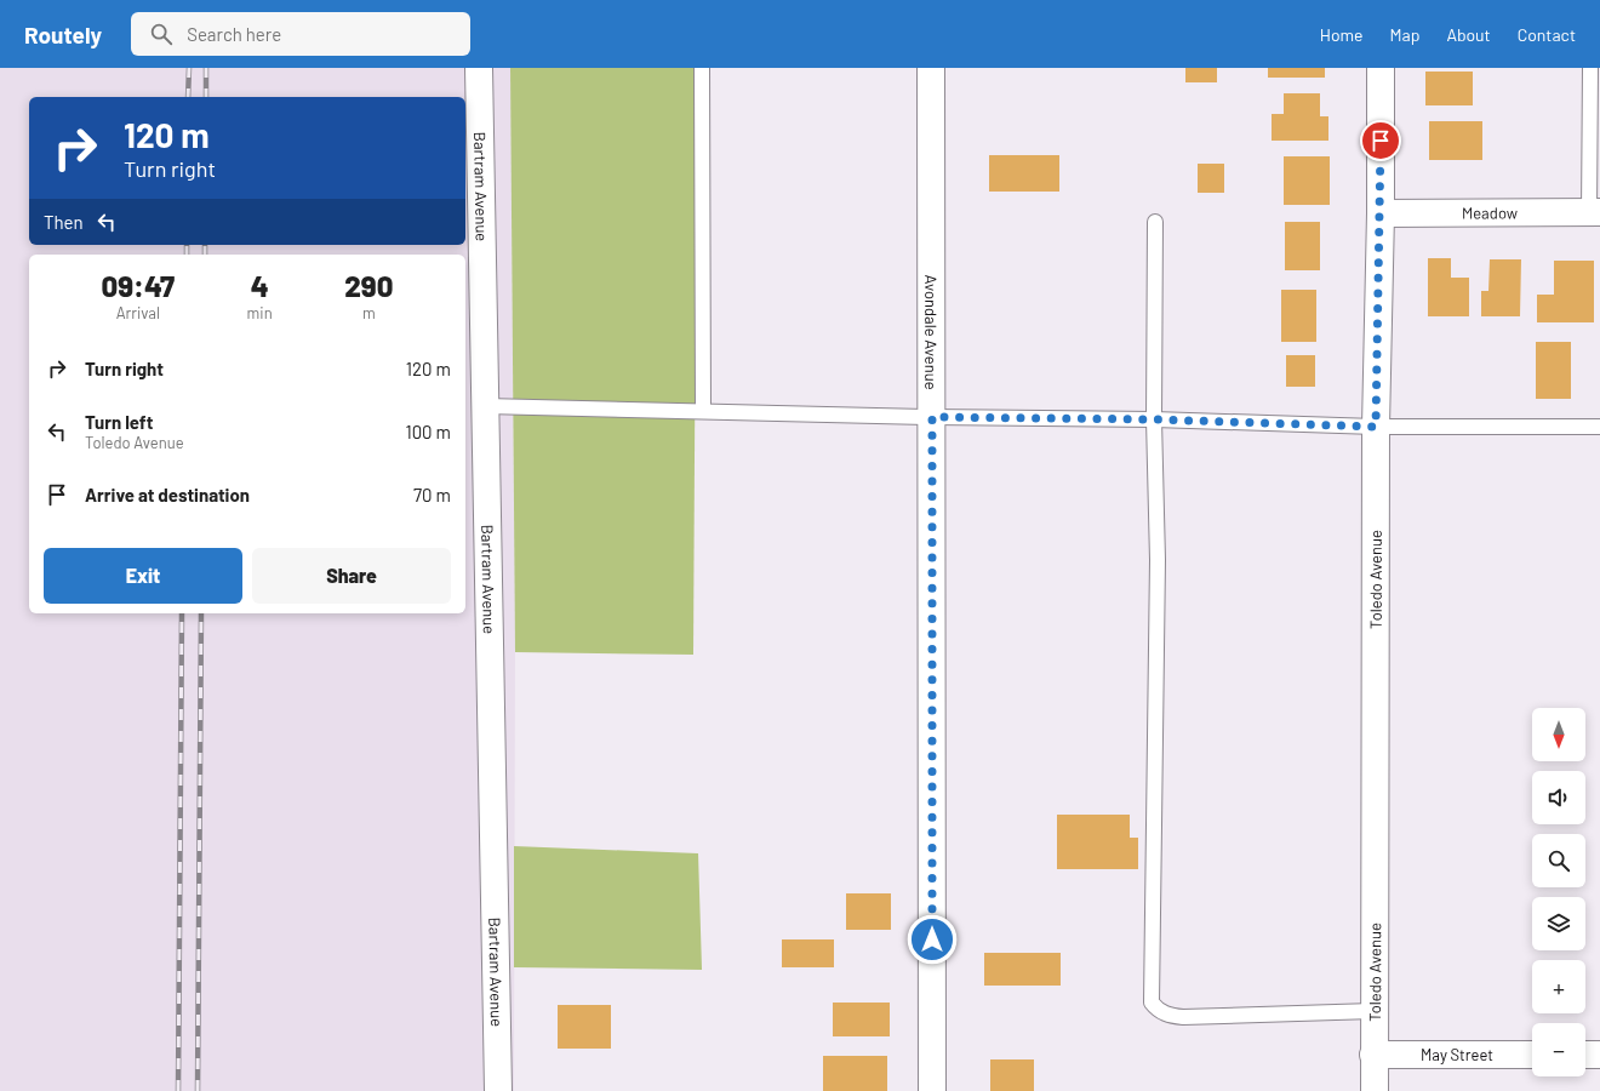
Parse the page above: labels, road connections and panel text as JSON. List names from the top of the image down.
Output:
{
  "streets": {
    "street": [
      "Bartram Avenue",
      "Meadow",
      "Avondale Avenue",
      "Toledo Avenue",
      "May Street"
    ]
  },
  "crossings": [
    ["Meadow", "Toledo Avenue"],
    ["Toledo Avenue", "May Street"]
  ],
  "north": "bottom",
  "page": {
    "header": "Routely",
    "search": "Search here",
    "nav": [
      "Home",
      "Map",
      "About",
      "Contact"
    ],
    "turn": ["120 m", "Turn right"],
    "then": "Then",
    "eta": [
      "09:47",
      "Arrival",
      "4",
      "min",
      "290",
      "m"
    ],
    "list": [
      {
        "name": "Turn right",
        "value": "120 m"
      },
      {
        "name": "Turn left",
        "note": "Toledo Avenue",
        "value": "100 m"
      },
      {
        "name": "Arrive at destination",
        "value": "70 m"
      }
    ],
    "buttons": ["Exit", "Share"],
    "map_buttons": ["+", "−"]
  }
}
